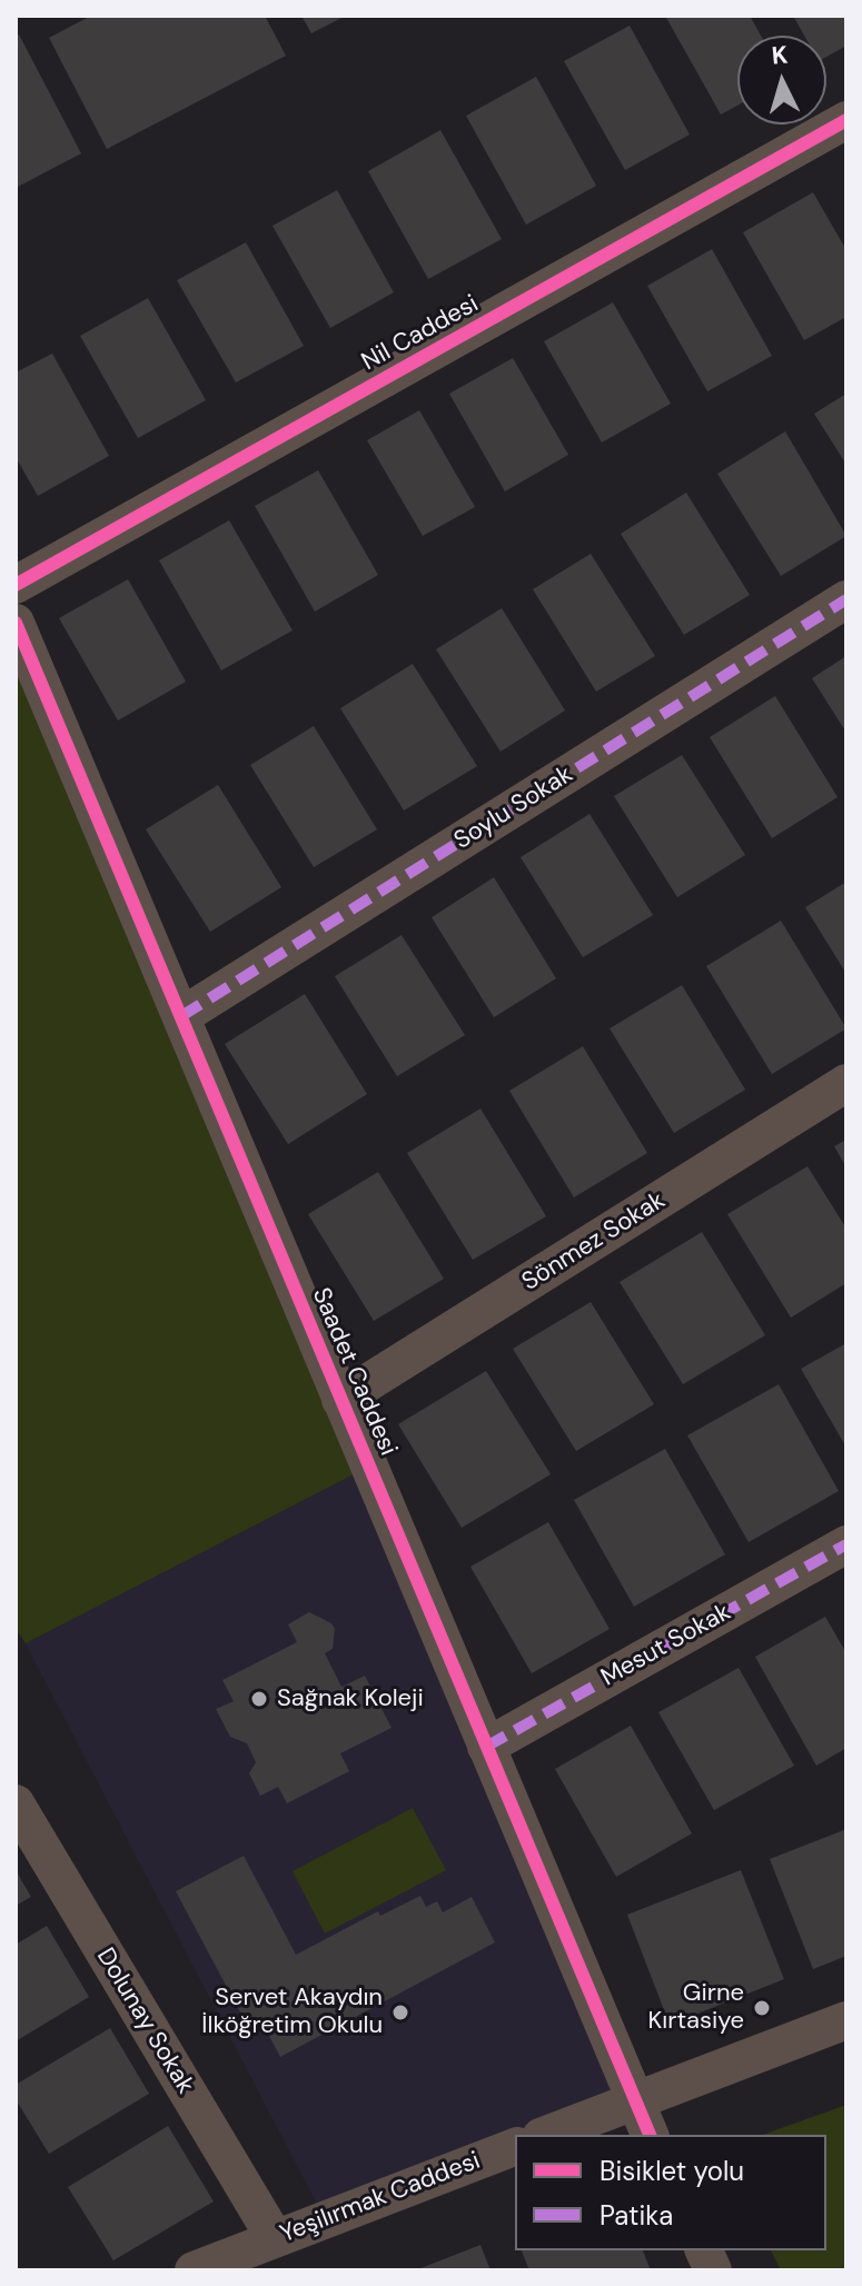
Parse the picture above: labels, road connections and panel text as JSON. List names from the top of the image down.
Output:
{
  "streets": {
    "street": [
      "Nil Caddesi",
      "Soylu Sokak",
      "Sönmez Sokak",
      "Saadet Caddesi",
      "Mesut Sokak",
      "Dolunay Sokak",
      "Yeşilırmak Caddesi"
    ]
  },
  "crossings": [
    ["Soylu Sokak", "Saadet Caddesi"],
    ["Sönmez Sokak", "Saadet Caddesi"],
    ["Saadet Caddesi", "Mesut Sokak"],
    ["Dolunay Sokak", "Yeşilırmak Caddesi"]
  ],
  "places": ["Sağnak Koleji", "Girne Kırtasiye", "Servet Akaydın İlköğretim Okulu"],
  "legend": ["Bisiklet yolu", "Patika"],
  "north": "top"
}
